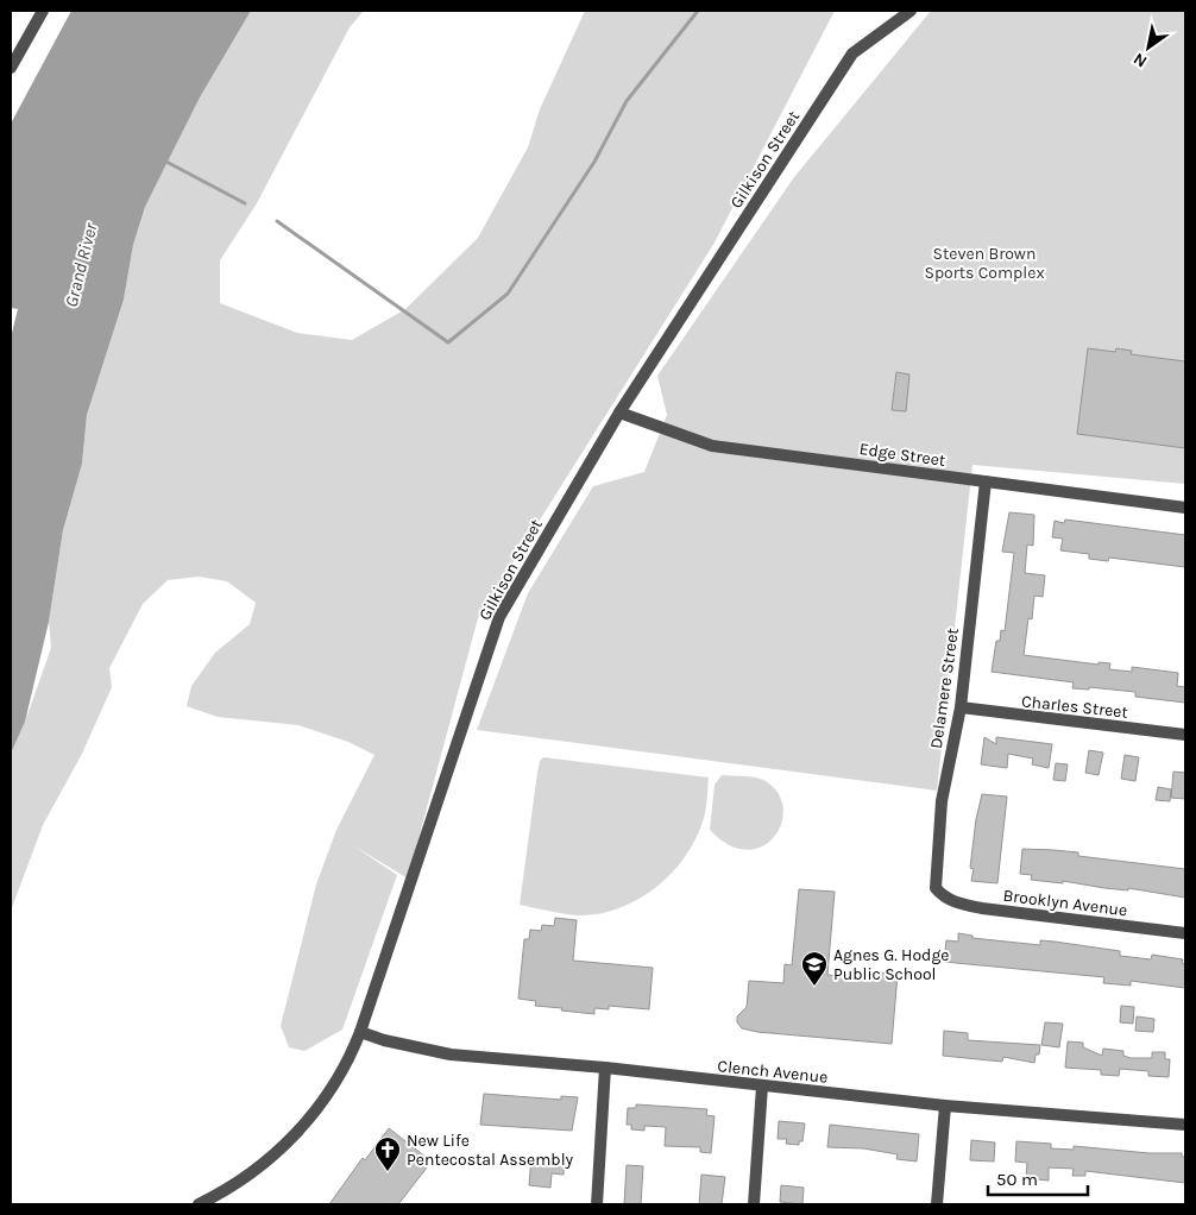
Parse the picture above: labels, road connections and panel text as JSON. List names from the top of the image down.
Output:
{
  "streets": {
    "street": [
      "Gilkison Street",
      "Edge Street",
      "Delamere Street",
      "Charles Street",
      "Brooklyn Avenue",
      "Clench Avenue"
    ]
  },
  "crossings": [
    ["Gilkison Street", "Edge Street"],
    ["Gilkison Street", "Clench Avenue"],
    ["Edge Street", "Delamere Street"],
    ["Delamere Street", "Charles Street"],
    ["Delamere Street", "Brooklyn Avenue"]
  ],
  "water": ["Grand River"],
  "parks": ["Steven Brown Sports Complex"],
  "places": {
    "school or university": ["Agnes G. Hodge Public School"],
    "church": ["New Life Pentecostal Assembly"]
  },
  "scale_bar": "50 m",
  "north": "bottom left"
}
